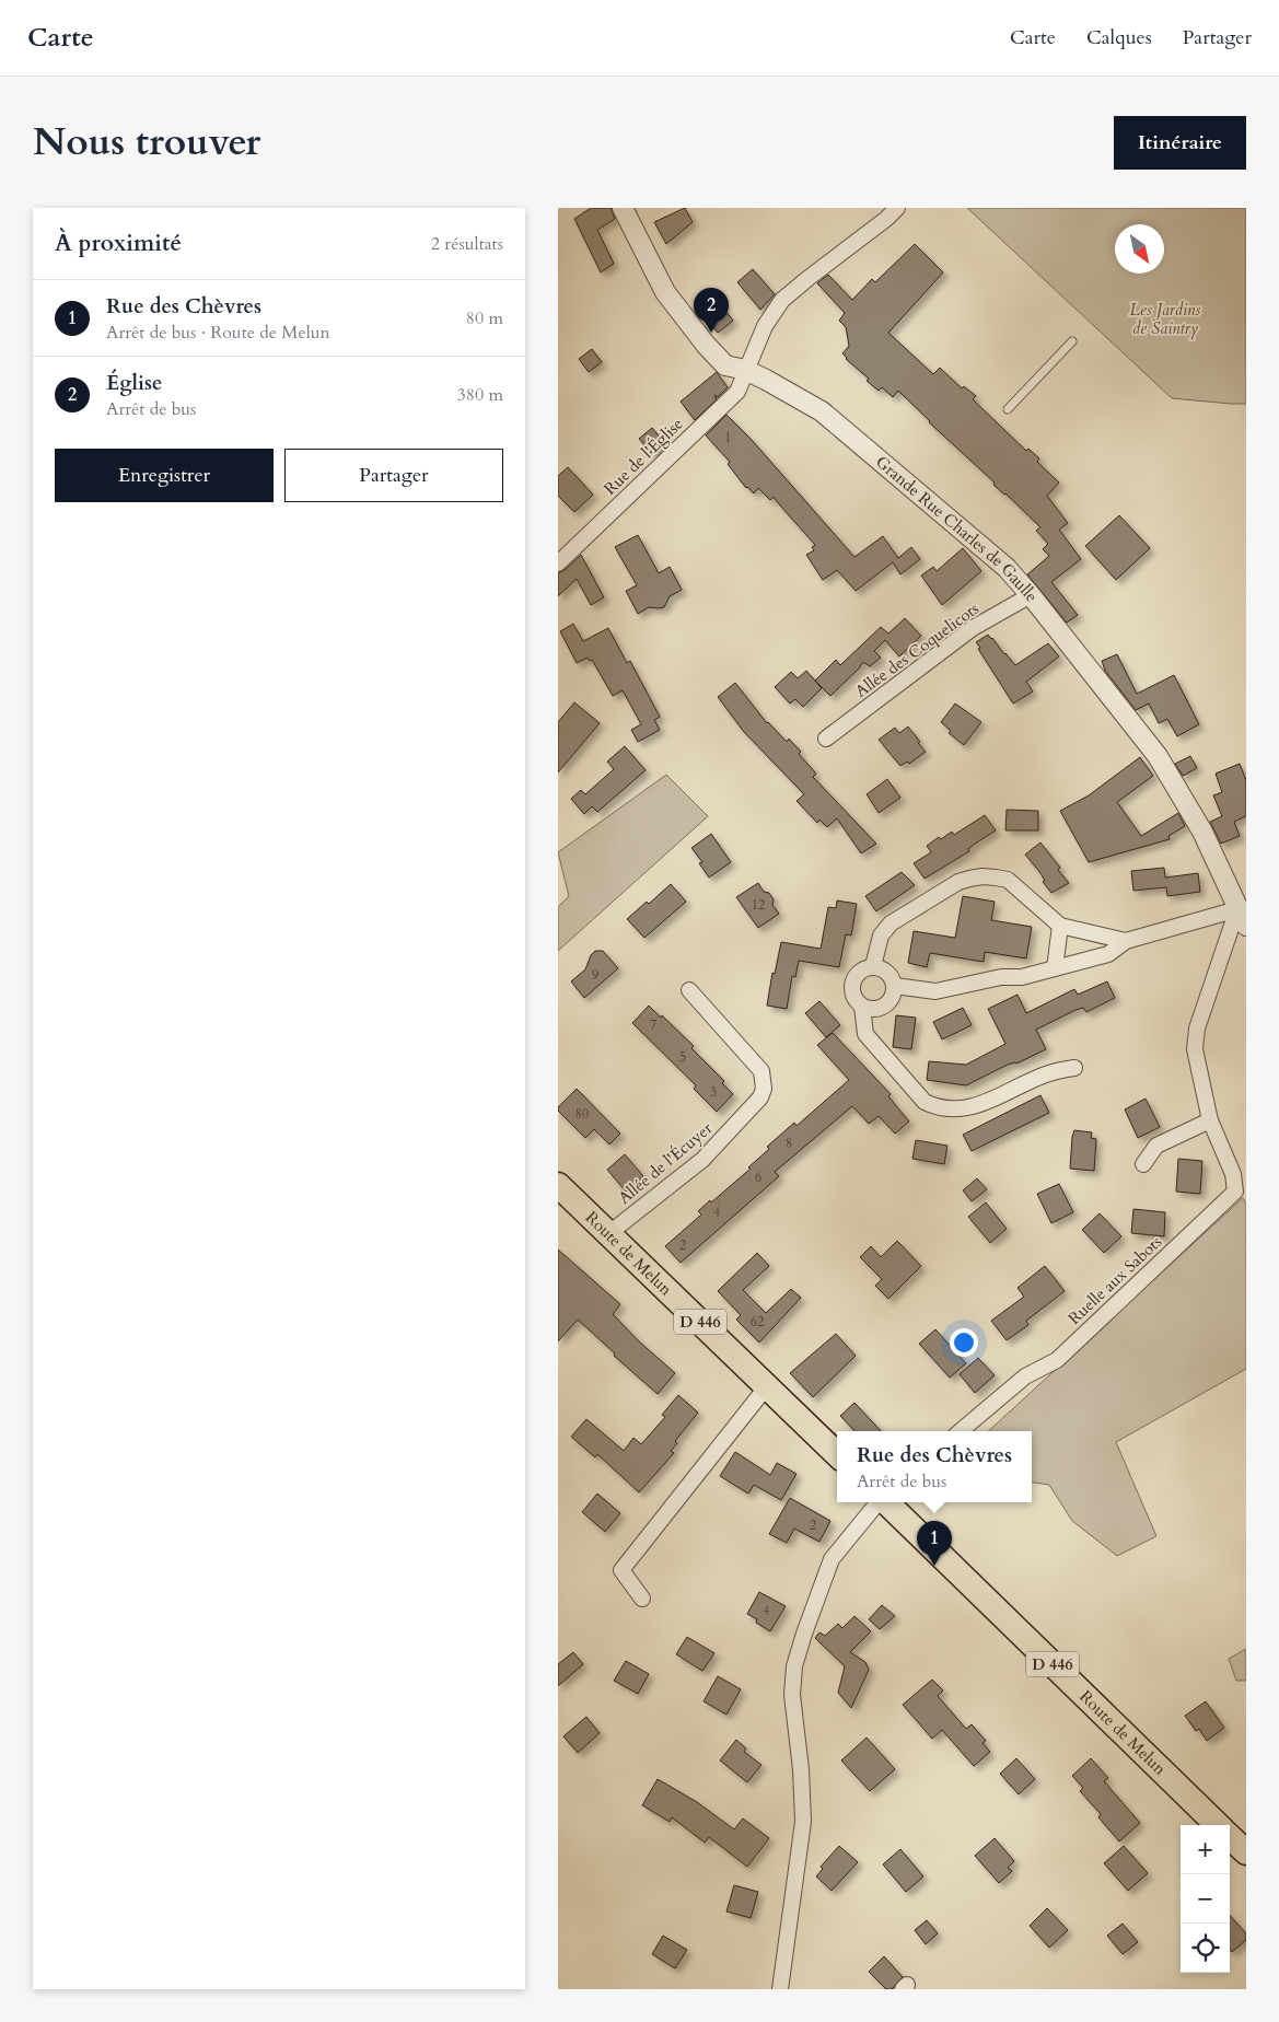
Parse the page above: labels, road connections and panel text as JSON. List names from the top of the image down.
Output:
{
  "streets": {
    "main road": ["Route de Melun", "D 446"],
    "street": [
      "Rue de l'Église",
      "Grande Rue Charles de Gaulle",
      "Allée des Coquelicots",
      "Allée de l'Écuyer",
      "Ruelle aux Sabots"
    ]
  },
  "crossings": [
    ["Rue de l'Église", "Grande Rue Charles de Gaulle"],
    ["Grande Rue Charles de Gaulle", "Allée des Coquelicots"],
    ["Grande Rue Charles de Gaulle", "Ruelle aux Sabots"],
    ["Allée de l'Écuyer", "Route de Melun"]
  ],
  "parks": ["Les Jardins de Saintry"],
  "house_numbers": [
    "1",
    "12",
    "9",
    "7",
    "5",
    "3",
    "80",
    "8",
    "6",
    "4",
    "2",
    "62",
    "2",
    "4"
  ],
  "north": "bottom right",
  "page": {
    "header": "Carte",
    "nav": ["Carte", "Calques", "Partager"],
    "title": "Nous trouver",
    "buttons": [
      "Itinéraire",
      ["Enregistrer", "Partager"]
    ],
    "heading": ["À proximité", "2 résultats"],
    "list": [
      {
        "mark": "1",
        "name": "Rue des Chèvres",
        "note": "Arrêt de bus · Route de Melun",
        "value": "80 m"
      },
      {
        "mark": "2",
        "name": "Église",
        "note": "Arrêt de bus",
        "value": "380 m"
      }
    ],
    "pins": ["2", "1"],
    "popup": ["Rue des Chèvres", "Arrêt de bus"],
    "map_buttons": ["+", "−"]
  }
}
